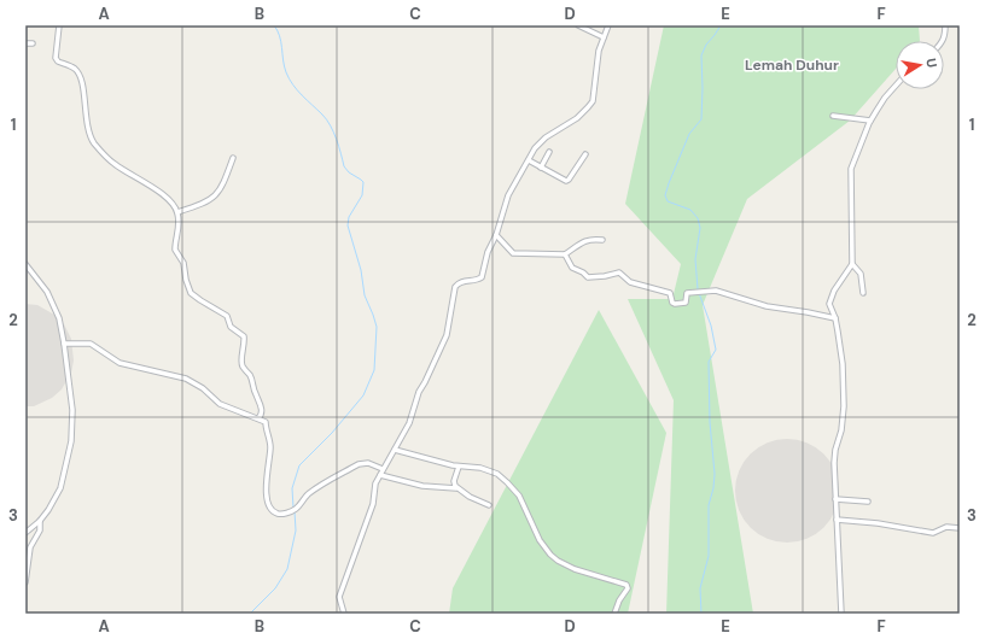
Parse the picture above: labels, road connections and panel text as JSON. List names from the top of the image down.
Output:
{
  "districts": ["Lemah Duhur"],
  "north": "right",
  "grid": {
    "columns": [
      "A",
      "B",
      "C",
      "D",
      "E",
      "F"
    ],
    "rows": ["1", "2", "3"]
  }
}
